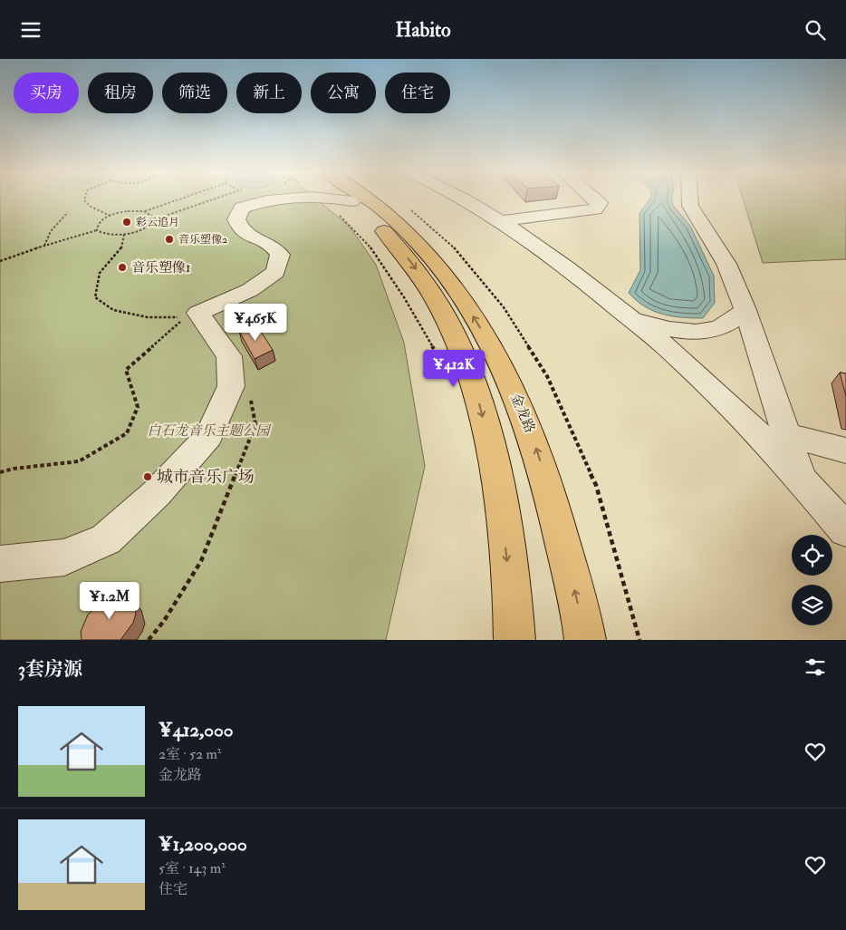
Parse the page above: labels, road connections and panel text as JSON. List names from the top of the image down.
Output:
{
  "streets": {
    "main road": ["金龙路"]
  },
  "parks": ["白石龙音乐主题公园"],
  "places": [
    "彩云追月",
    "音乐塑像2",
    "音乐塑像1",
    "城市音乐广场"
  ],
  "page": {
    "header": "Habito",
    "chip": [
      "买房",
      "租房",
      "筛选",
      "新上",
      "公寓",
      "住宅"
    ],
    "price": ["¥465K", "¥412K", "¥1.2M"],
    "heading": "3套房源",
    "list": [
      {
        "name": "¥412,000",
        "note": "2室 · 52 m² · 金龙路"
      },
      {
        "name": "¥1,200,000",
        "note": "5室 · 143 m² · 住宅"
      }
    ]
  }
}
